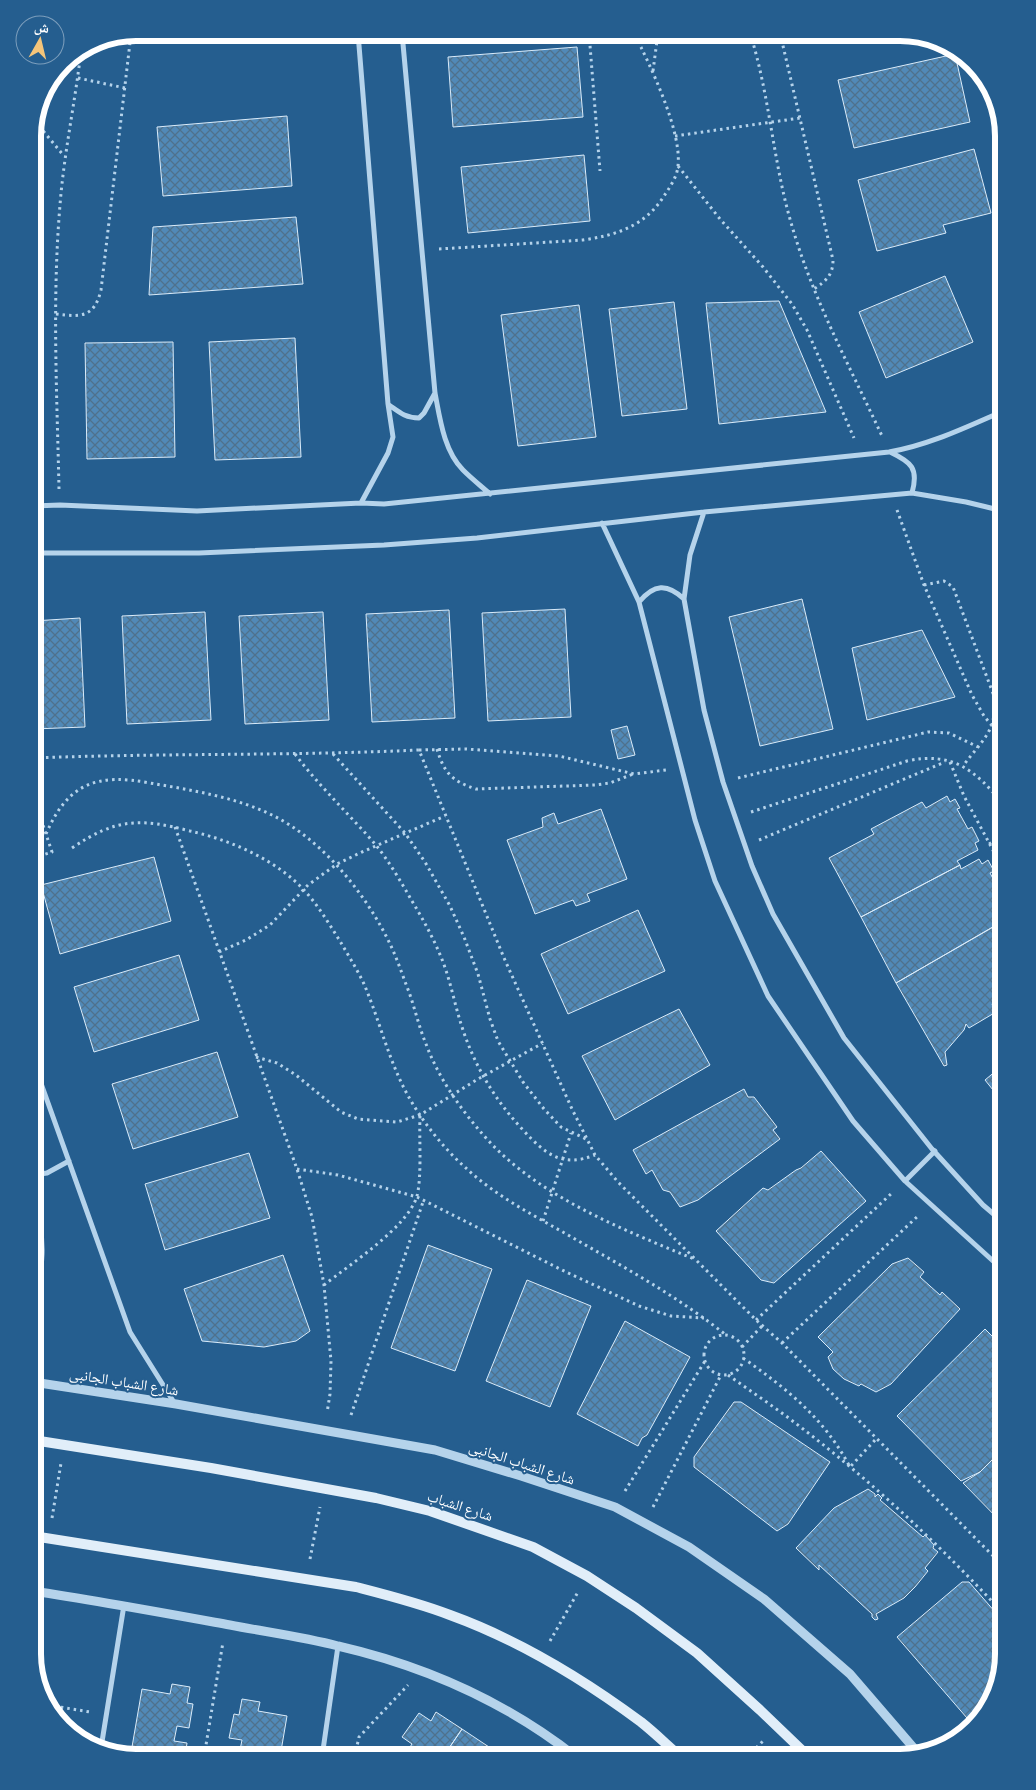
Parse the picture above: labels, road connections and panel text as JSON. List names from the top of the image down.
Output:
{
  "streets": {
    "main road": ["شارع الشباب"],
    "street": ["شارع الشباب الجانبى"]
  },
  "north": "top"
}
